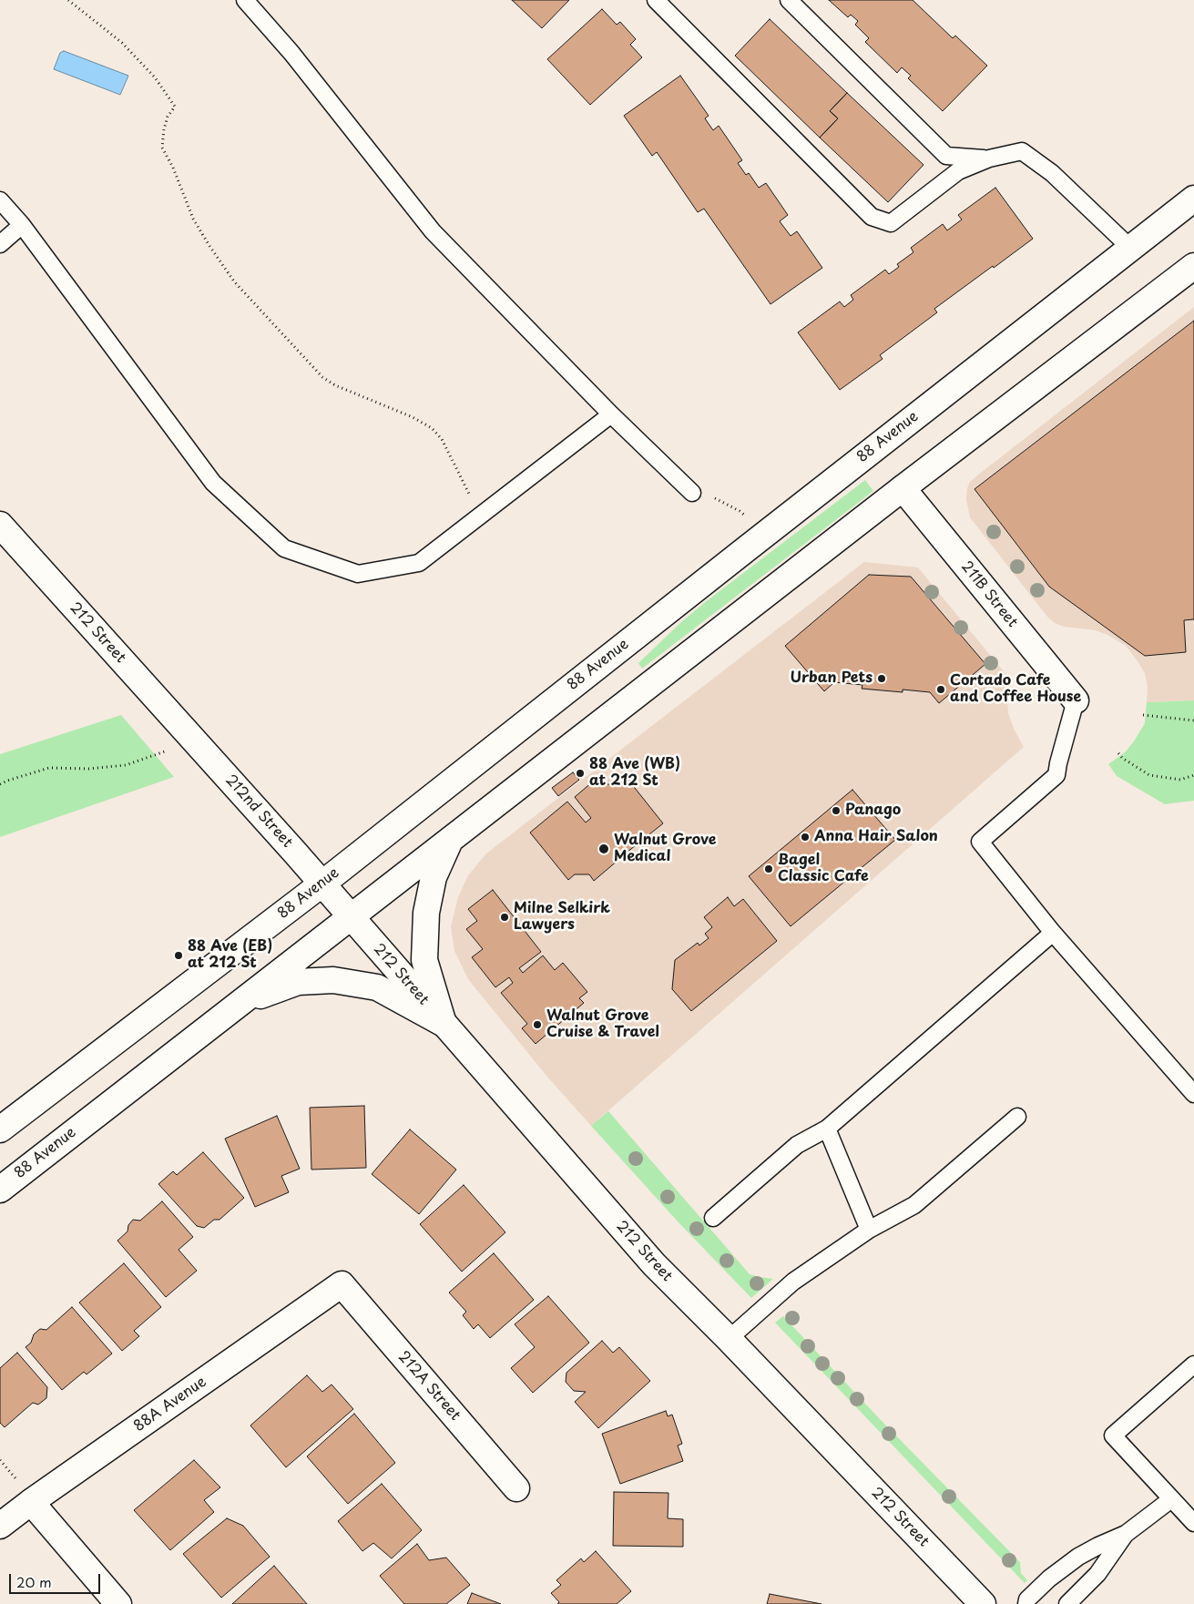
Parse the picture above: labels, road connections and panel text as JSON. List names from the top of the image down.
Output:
{
  "streets": {
    "main road": [
      "88 Avenue",
      "211B Street",
      "212 Street",
      "212nd Street",
      "212A Street",
      "88A Avenue"
    ]
  },
  "crossings": [
    ["88 Avenue", "211B Street"],
    ["88 Avenue", "212 Street"],
    ["88 Avenue", "212nd Street"],
    ["212 Street", "212nd Street"],
    ["212A Street", "88A Avenue"]
  ],
  "places": [
    "Urban Pets",
    "Cortado Cafe and Coffee House",
    "88 Ave (WB) at 212 St",
    "Panago",
    "Anna Hair Salon",
    "Walnut Grove Medical",
    "Bagel Classic Cafe",
    "Milne Selkirk Lawyers",
    "88 Ave (EB) at 212 St",
    "Walnut Grove Cruise & Travel"
  ],
  "scale_bar": "20 m"
}
